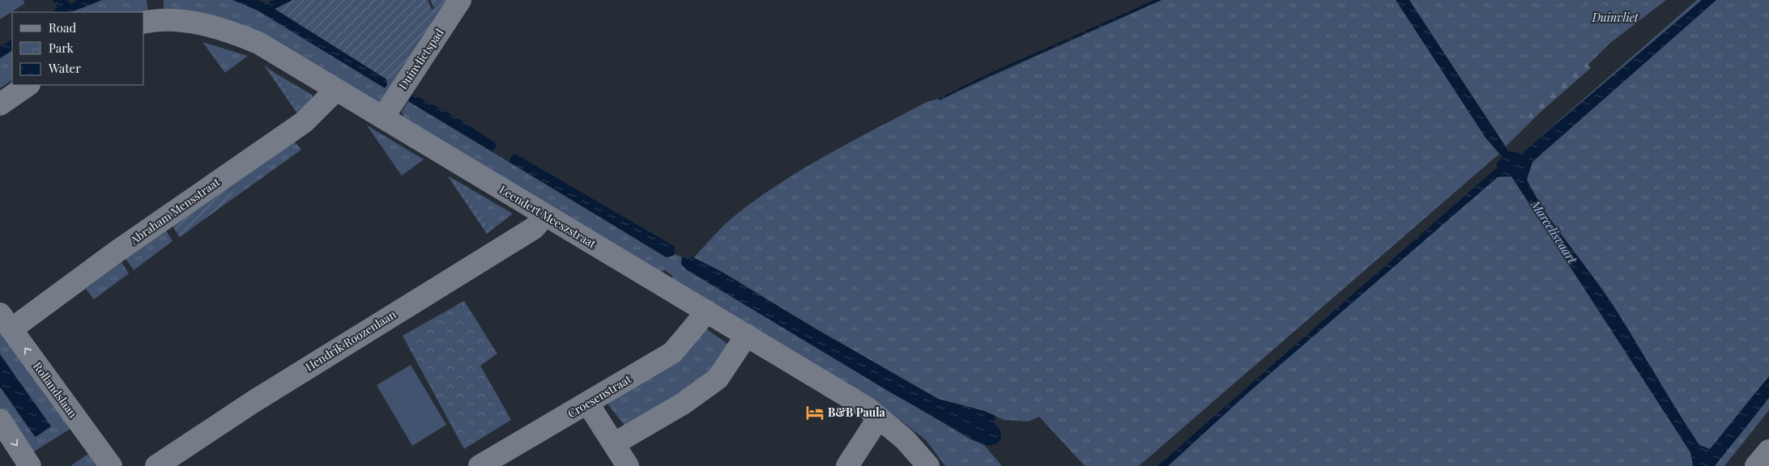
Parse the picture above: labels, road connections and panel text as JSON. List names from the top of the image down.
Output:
{
  "streets": {
    "street": [
      "Duinvlietspad",
      "Abraham Mensstraat",
      "Leendert Meeszstraat",
      "Hendrik Roozenlaan",
      "Rollandslaan",
      "Croesenstraat"
    ]
  },
  "crossings": [
    ["Duinvlietspad", "Leendert Meeszstraat"],
    ["Abraham Mensstraat", "Leendert Meeszstraat"],
    ["Abraham Mensstraat", "Rollandslaan"],
    ["Leendert Meeszstraat", "Hendrik Roozenlaan"],
    ["Leendert Meeszstraat", "Croesenstraat"]
  ],
  "water": ["Marcelisvaart"],
  "parks": ["Duinvliet"],
  "places": {
    "hotel": ["B&B Paula"]
  },
  "legend": ["Road", "Park", "Water"]
}
